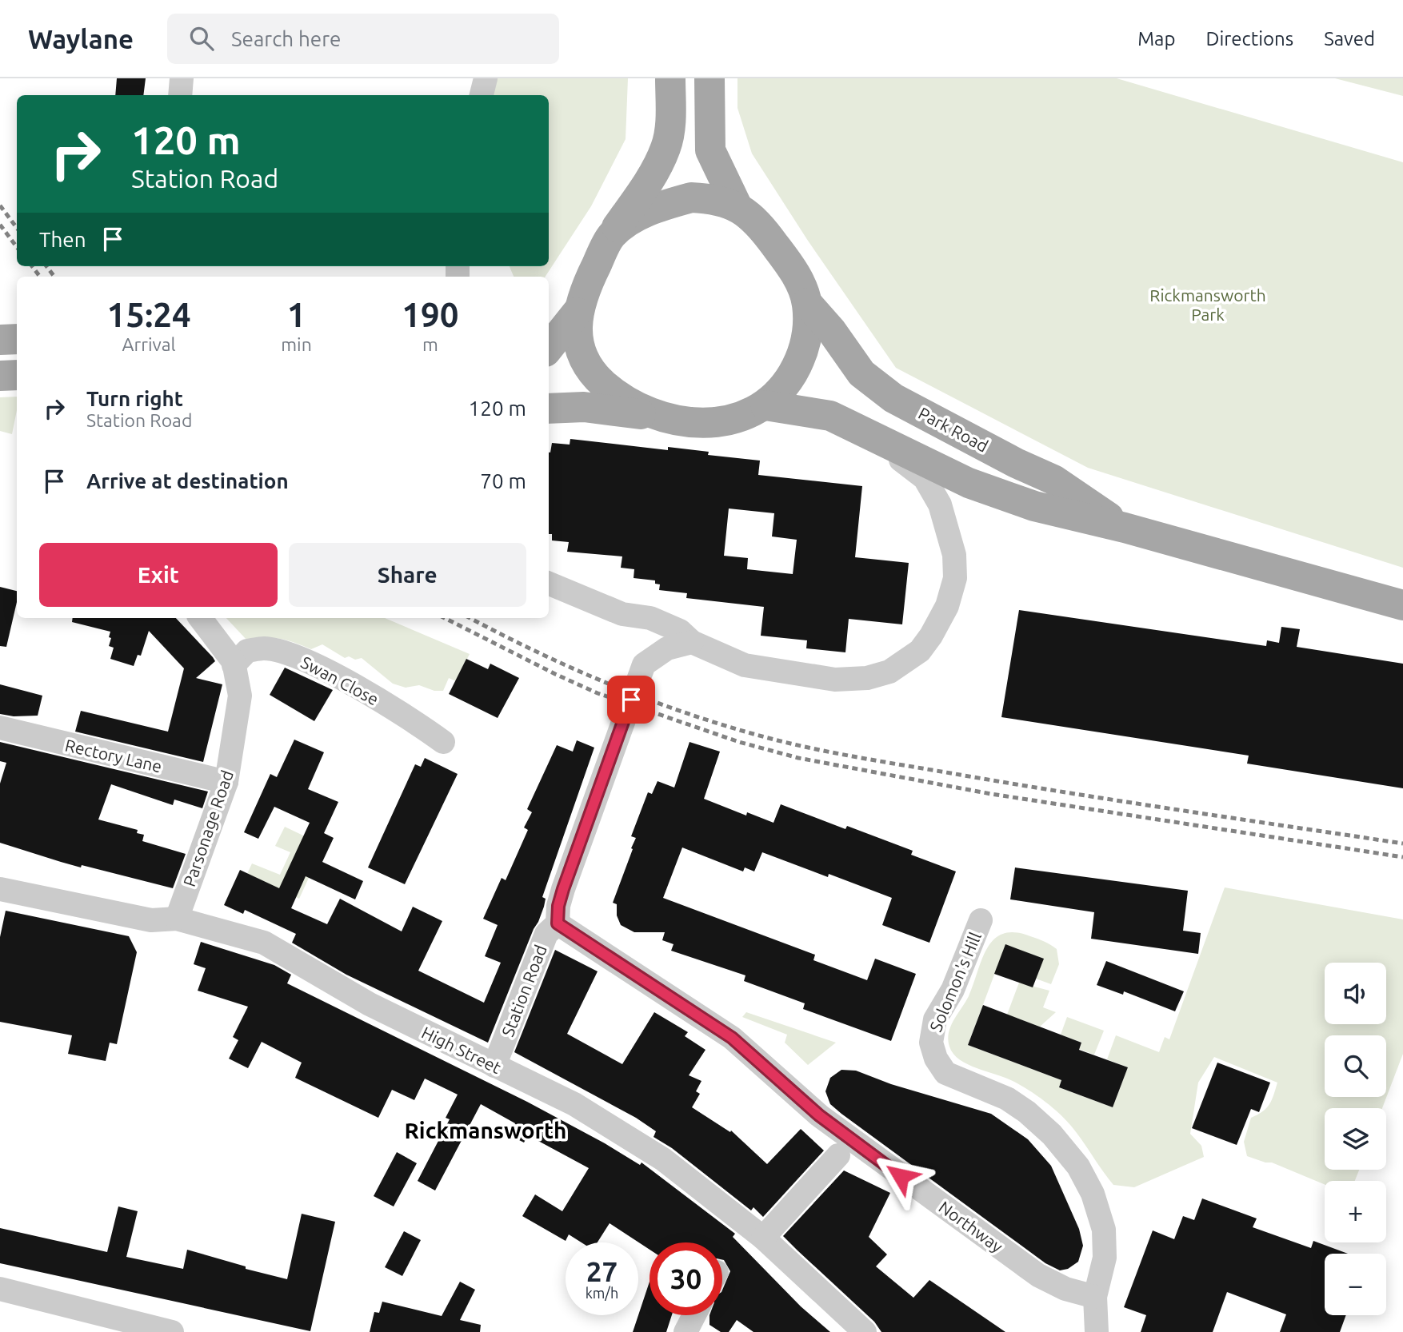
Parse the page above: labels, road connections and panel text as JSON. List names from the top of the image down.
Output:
{
  "streets": {
    "main road": ["Park Road"],
    "street": [
      "Swan Close",
      "Rectory Lane",
      "Parsonage Road",
      "Solomon's Hill",
      "Station Road",
      "High Street",
      "Northway"
    ]
  },
  "crossings": [
    ["Swan Close", "Parsonage Road"],
    ["Rectory Lane", "Parsonage Road"],
    ["Parsonage Road", "High Street"],
    ["Solomon's Hill", "Northway"],
    ["Station Road", "High Street"],
    ["Station Road", "Northway"]
  ],
  "districts": ["Rickmansworth"],
  "parks": ["Rickmansworth Park"],
  "page": {
    "header": "Waylane",
    "search": "Search here",
    "nav": ["Map", "Directions", "Saved"],
    "turn": ["120 m", "Station Road"],
    "then": "Then",
    "eta": [
      "15:24",
      "Arrival",
      "1",
      "min",
      "190",
      "m"
    ],
    "list": [
      {
        "name": "Turn right",
        "note": "Station Road",
        "value": "120 m"
      },
      {
        "name": "Arrive at destination",
        "value": "70 m"
      }
    ],
    "buttons": ["Exit", "Share"],
    "map_buttons": ["+", "−"],
    "speed": "27 km/h",
    "limit": "30"
  }
}
